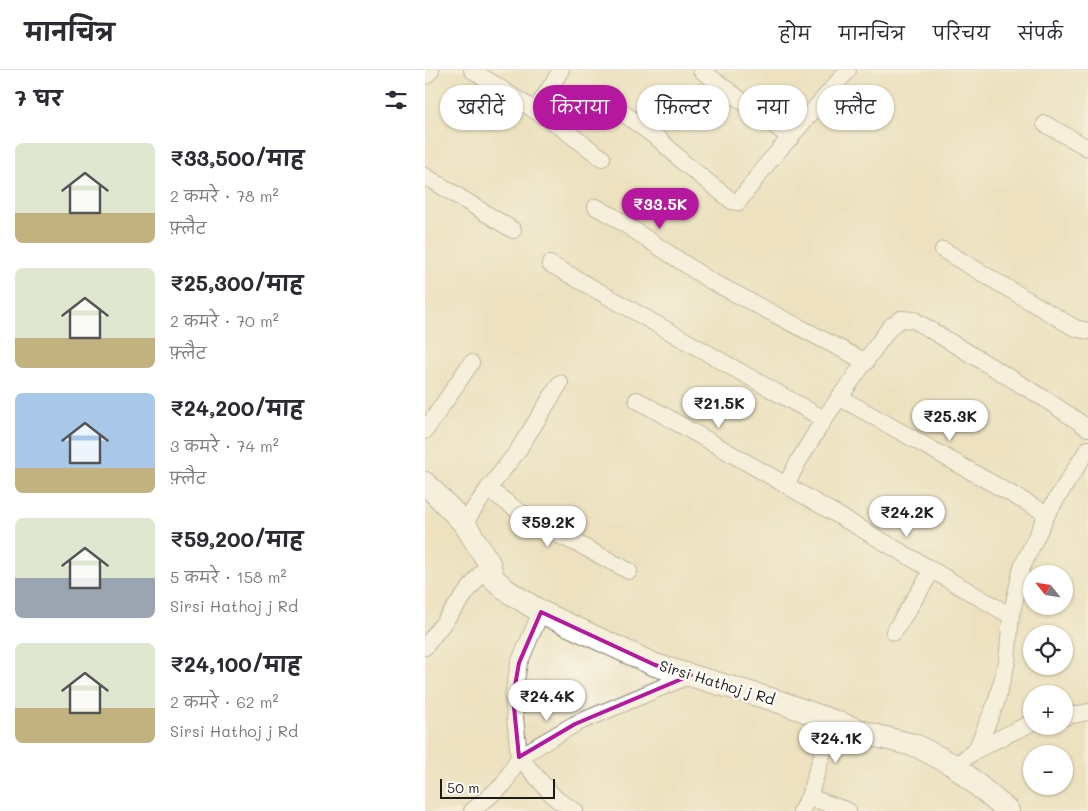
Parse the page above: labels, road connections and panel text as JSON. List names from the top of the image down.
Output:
{
  "streets": {
    "street": ["Sirsi Hathoj j Rd"]
  },
  "scale_bar": "50 m",
  "north": "top left",
  "page": {
    "header": "मानचित्र",
    "nav": [
      "होम",
      "मानचित्र",
      "परिचय",
      "संपर्क"
    ],
    "heading": "7 घर",
    "chip": [
      "खरीदें",
      "किराया",
      "फ़िल्टर",
      "नया",
      "फ़्लैट"
    ],
    "list": [
      {
        "name": "₹33,500/माह",
        "note": "2 कमरे · 78 m² · फ़्लैट"
      },
      {
        "name": "₹25,300/माह",
        "note": "2 कमरे · 70 m² · फ़्लैट"
      },
      {
        "name": "₹24,200/माह",
        "note": "3 कमरे · 74 m² · फ़्लैट"
      },
      {
        "name": "₹59,200/माह",
        "note": "5 कमरे · 158 m² · Sirsi Hathoj j Rd"
      },
      {
        "name": "₹24,100/माह",
        "note": "2 कमरे · 62 m² · Sirsi Hathoj j Rd"
      }
    ],
    "price": [
      "₹33.5K",
      "₹21.5K",
      "₹25.3K",
      "₹24.2K",
      "₹59.2K",
      "₹24.4K",
      "₹24.1K"
    ],
    "map_buttons": ["+", "−"],
    "scale": "50 m"
  }
}
